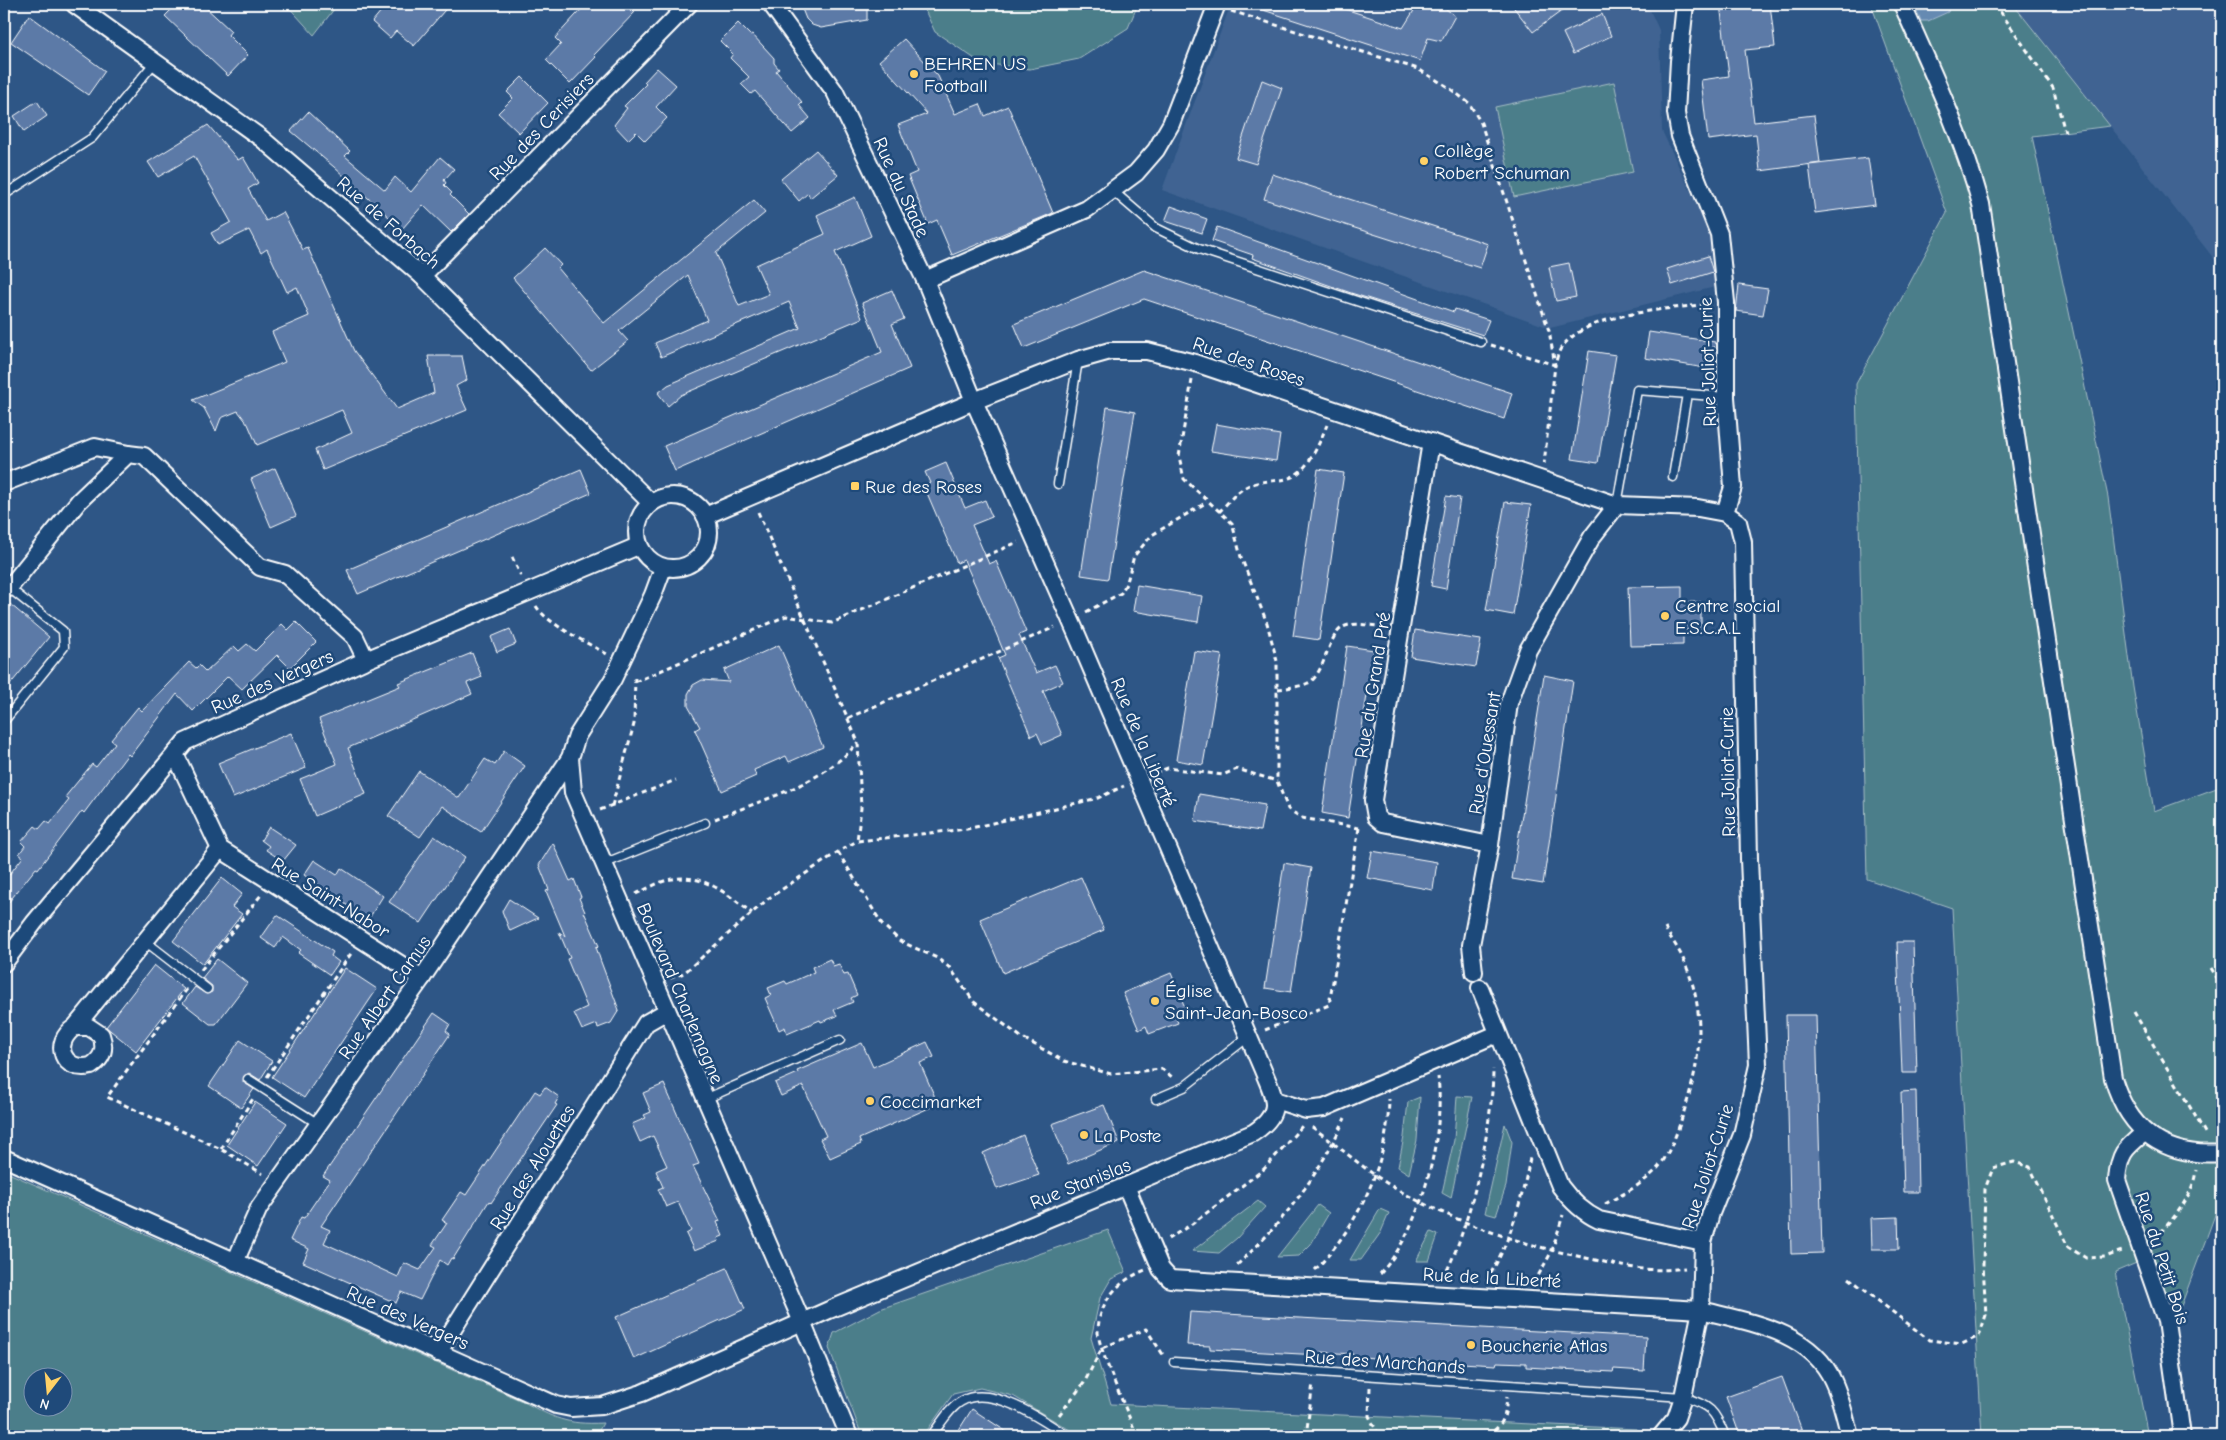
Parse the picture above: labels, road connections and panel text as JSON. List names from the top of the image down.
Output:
{
  "streets": {
    "street": [
      "Rue des Cerisiers",
      "Rue du Stade",
      "Rue de Forbach",
      "Rue des Roses",
      "Rue Joliot-Curie",
      "Rue des Vergers",
      "Rue du Grand Pré",
      "Rue de la Liberté",
      "Rue d'Ouessant",
      "Rue Saint-Nabor",
      "Boulevard Charlemagne",
      "Rue Albert Camus",
      "Rue des Alouettes",
      "Rue Stanislas",
      "Rue du Petit Bois"
    ],
    "lane": ["Rue des Marchands"]
  },
  "crossings": [
    ["Rue des Cerisiers", "Rue de Forbach"],
    ["Rue du Stade", "Rue des Roses"],
    ["Rue du Stade", "Rue de la Liberté"],
    ["Rue de Forbach", "Rue des Roses"],
    ["Rue de Forbach", "Rue des Vergers"],
    ["Rue de Forbach", "Boulevard Charlemagne"],
    ["Rue des Roses", "Rue Joliot-Curie"],
    ["Rue des Roses", "Rue des Vergers"],
    ["Rue des Roses", "Rue du Grand Pré"],
    ["Rue des Roses", "Rue de la Liberté"],
    ["Rue des Roses", "Rue d'Ouessant"],
    ["Rue des Roses", "Boulevard Charlemagne"],
    ["Rue Joliot-Curie", "Rue de la Liberté"],
    ["Rue Joliot-Curie", "Rue d'Ouessant"],
    ["Rue Joliot-Curie", "Rue des Marchands"],
    ["Rue des Vergers", "Rue Saint-Nabor"],
    ["Rue des Vergers", "Boulevard Charlemagne"],
    ["Rue des Vergers", "Rue Albert Camus"],
    ["Rue des Vergers", "Rue des Alouettes"],
    ["Rue des Vergers", "Rue Stanislas"],
    ["Rue de la Liberté", "Rue Stanislas"],
    ["Rue Saint-Nabor", "Rue Albert Camus"],
    ["Boulevard Charlemagne", "Rue Albert Camus"],
    ["Boulevard Charlemagne", "Rue des Alouettes"],
    ["Boulevard Charlemagne", "Rue Stanislas"]
  ],
  "places": {
    "other": [
      "BEHREN US Football",
      "Collège Robert Schuman",
      "Centre social E.S.C.A.L",
      "Église Saint-Jean-Bosco",
      "Coccimarket",
      "La Poste",
      "Boucherie Atlas"
    ],
    "transit": ["Rue des Roses"]
  },
  "north": "bottom"
}
